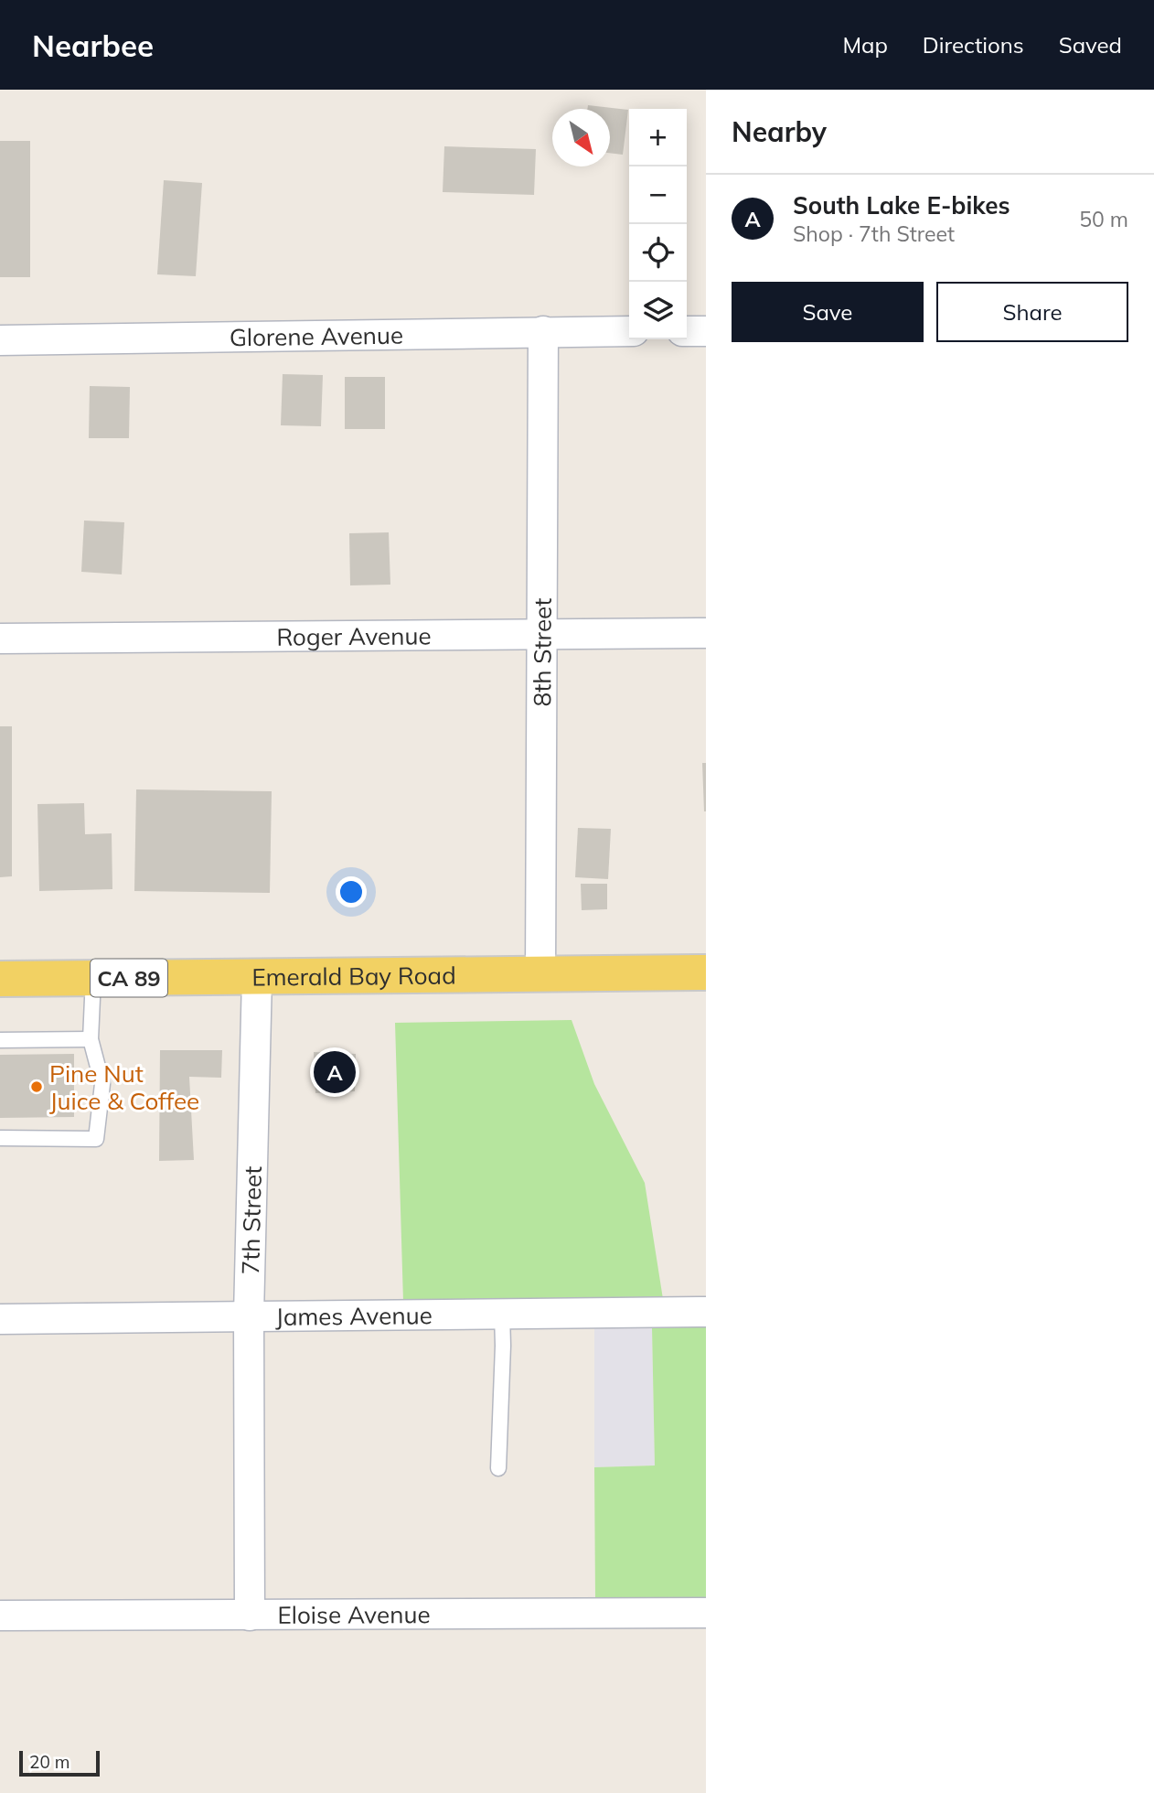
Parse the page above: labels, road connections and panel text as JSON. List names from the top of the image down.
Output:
{
  "streets": {
    "main road": ["Emerald Bay Road", "CA 89"],
    "street": [
      "Glorene Avenue",
      "Roger Avenue",
      "8th Street",
      "7th Street",
      "James Avenue",
      "Eloise Avenue"
    ]
  },
  "crossings": [
    ["Glorene Avenue", "8th Street"],
    ["Roger Avenue", "8th Street"],
    ["8th Street", "Emerald Bay Road"],
    ["Emerald Bay Road", "7th Street"],
    ["7th Street", "James Avenue"],
    ["7th Street", "Eloise Avenue"]
  ],
  "places": ["Pine Nut Juice & Coffee"],
  "scale_bar": "20 m",
  "north": "bottom right",
  "page": {
    "header": "Nearbee",
    "nav": ["Map", "Directions", "Saved"],
    "heading": "Nearby",
    "map_buttons": ["+", "−"],
    "list": [
      {
        "mark": "A",
        "name": "South Lake E-bikes",
        "note": "Shop · 7th Street",
        "value": "50 m"
      }
    ],
    "buttons": ["Save", "Share"],
    "pins": "A",
    "scale": "20 m"
  }
}
